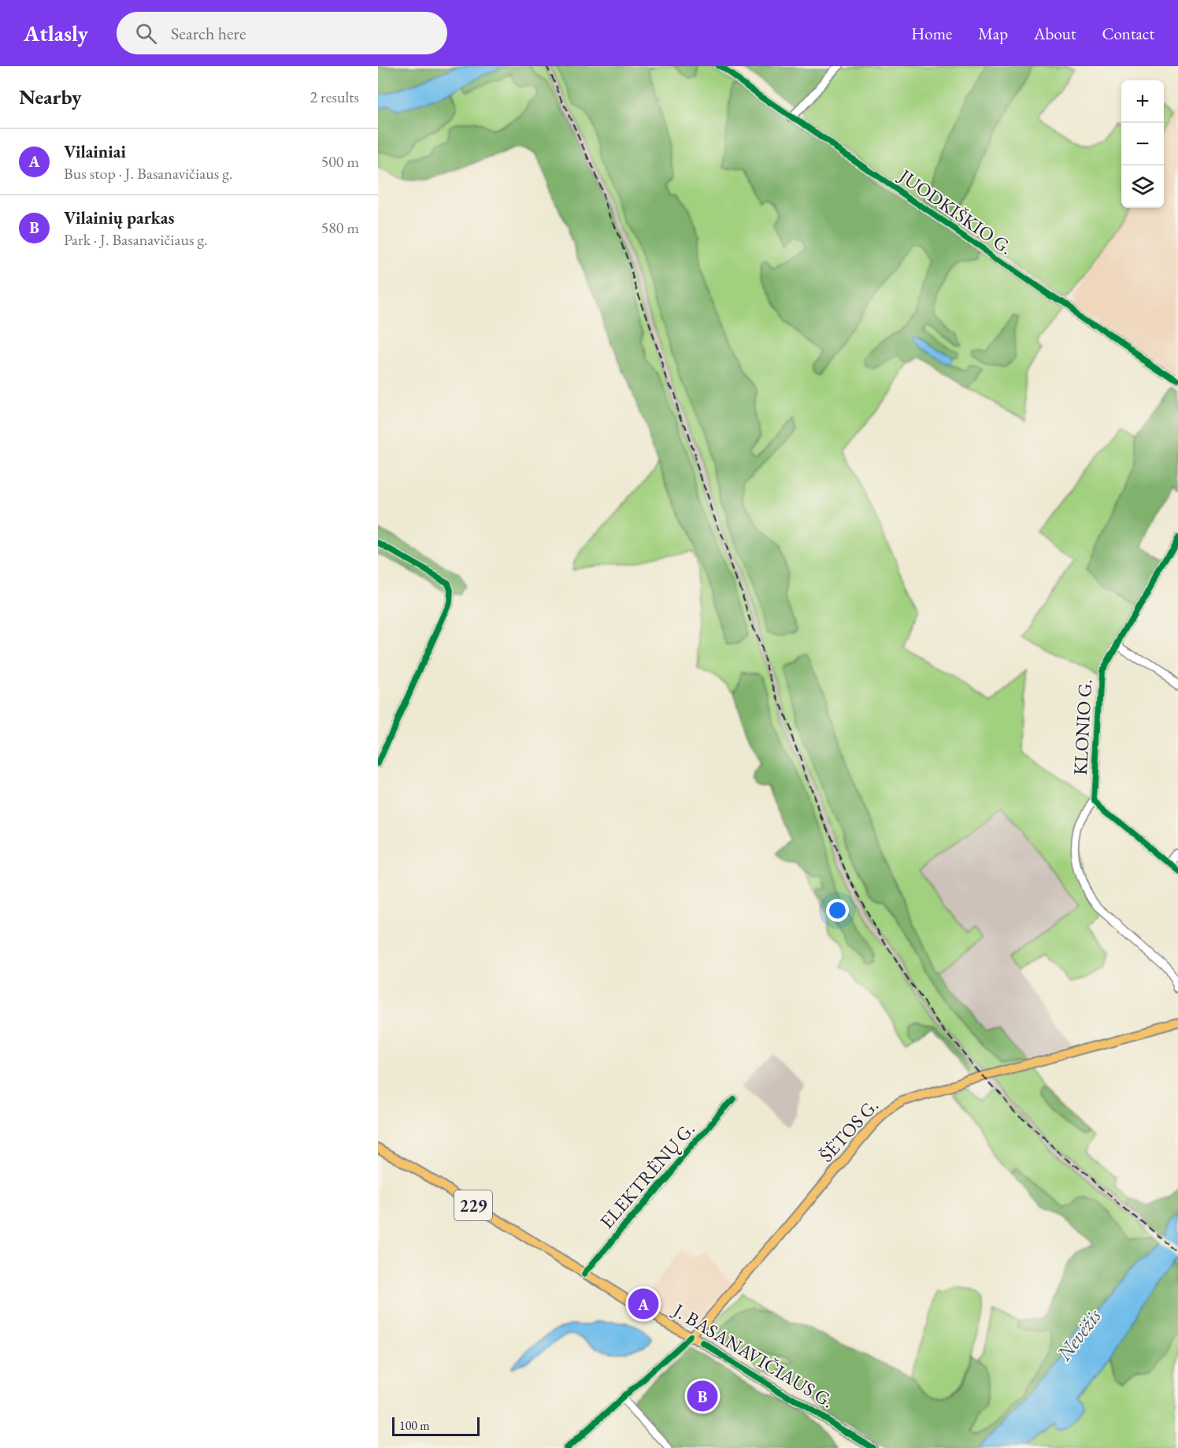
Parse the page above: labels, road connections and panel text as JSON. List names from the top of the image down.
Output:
{
  "streets": {
    "main road": ["ŠĖTOS G.", "229", "J. BASANAVIČIAUS G."],
    "street": ["JUODKIŠKIO G.", "KLONIO G.", "ELEKTRĖNŲ G."]
  },
  "crossings": [
    ["ŠĖTOS G.", "J. BASANAVIČIAUS G."],
    ["ELEKTRĖNŲ G.", "J. BASANAVIČIAUS G."]
  ],
  "water": ["Nevėžis"],
  "scale_bar": "100 m",
  "page": {
    "header": "Atlasly",
    "search": "Search here",
    "nav": [
      "Home",
      "Map",
      "About",
      "Contact"
    ],
    "heading": ["Nearby", "2 results"],
    "map_buttons": ["+", "−"],
    "list": [
      {
        "mark": "A",
        "name": "Vilainiai",
        "note": "Bus stop · J. Basanavičiaus g.",
        "value": "500 m"
      },
      {
        "mark": "B",
        "name": "Vilainių parkas",
        "note": "Park · J. Basanavičiaus g.",
        "value": "580 m"
      }
    ],
    "pins": ["A", "B"],
    "scale": "100 m"
  }
}
